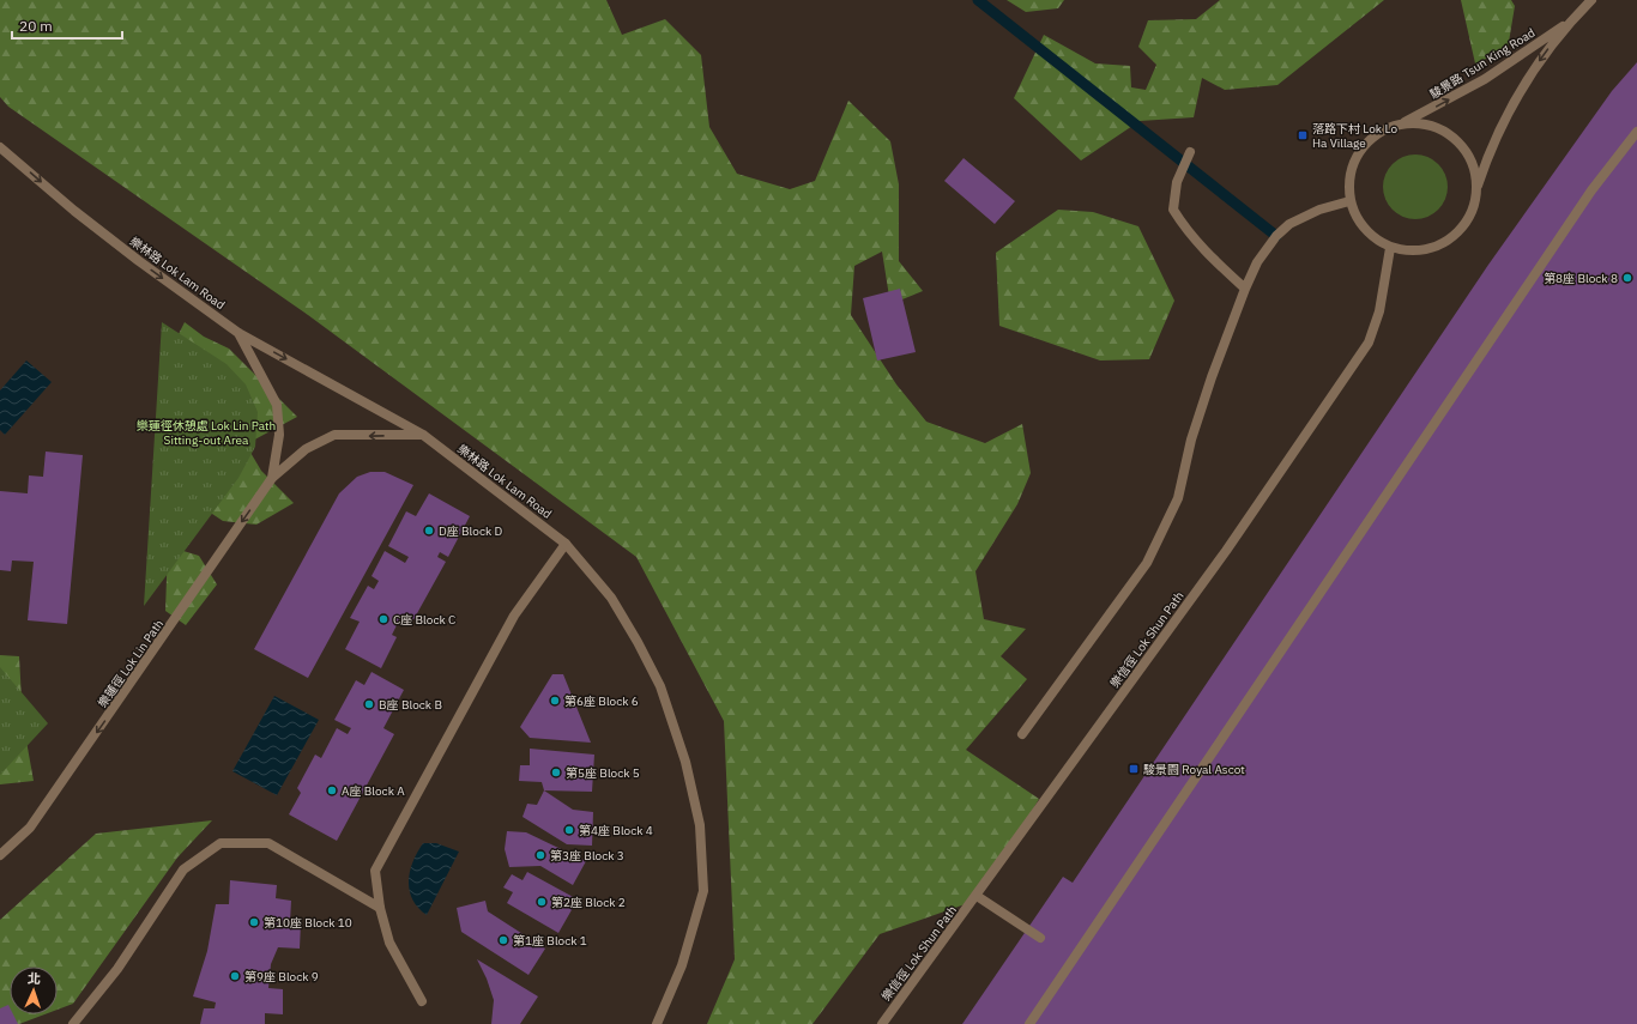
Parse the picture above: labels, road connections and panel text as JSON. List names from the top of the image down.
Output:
{
  "streets": {
    "street": [
      "駿景路 Tsun King Road",
      "樂林路 Lok Lam Road",
      "樂信徑 Lok Shun Path",
      "樂蓮徑 Lok Lin Path"
    ]
  },
  "crossings": [
    ["駿景路 Tsun King Road", "樂信徑 Lok Shun Path"],
    ["樂林路 Lok Lam Road", "樂蓮徑 Lok Lin Path"]
  ],
  "one_way": ["樂林路 Lok Lam Road", "樂蓮徑 Lok Lin Path"],
  "parks": ["樂蓮徑休憩處 Lok Lin Path Sitting-out Area"],
  "places": {
    "transit": ["落路下村 Lok Lo Ha Village", "駿景園 Royal Ascot"],
    "other": [
      "第8座 Block 8",
      "D座 Block D",
      "C座 Block C",
      "第6座 Block 6",
      "B座 Block B",
      "第5座 Block 5",
      "A座 Block A",
      "第4座 Block 4",
      "第3座 Block 3",
      "第2座 Block 2",
      "第10座 Block 10",
      "第1座 Block 1",
      "第9座 Block 9"
    ]
  },
  "scale_bar": "20 m",
  "north": "top"
}
